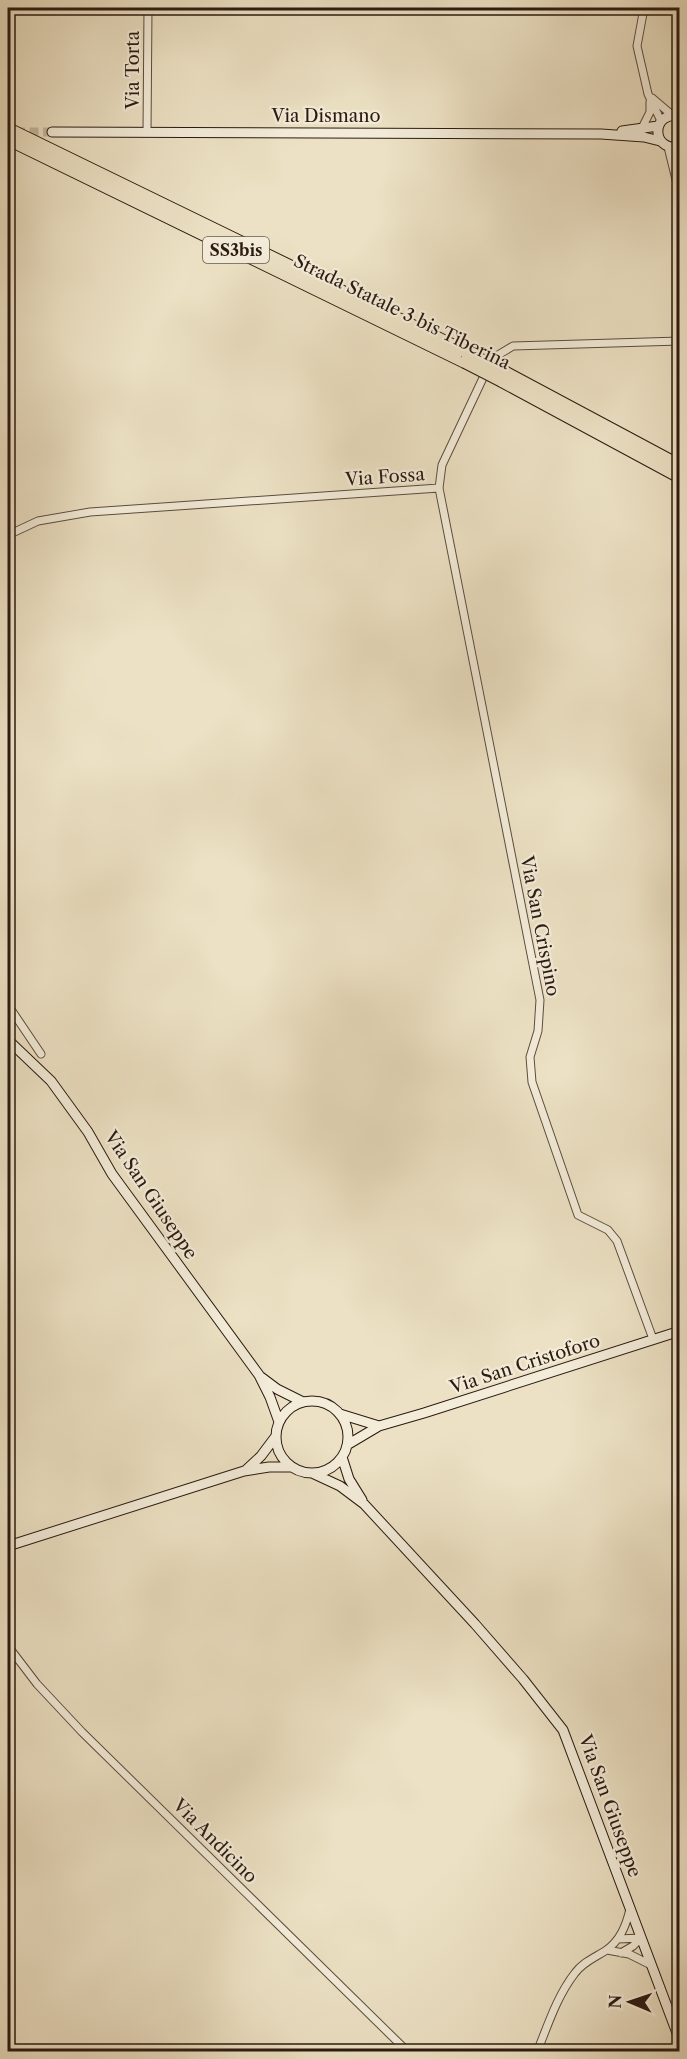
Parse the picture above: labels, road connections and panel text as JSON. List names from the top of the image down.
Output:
{
  "streets": {
    "highway": ["SS3bis", "Strada Statale 3 bis Tiberina"],
    "main road": ["Via Dismano", "Via San Giuseppe", "Via San Cristoforo"],
    "street": [
      "Via Torta",
      "Via Fossa",
      "Via San Crispino",
      "Via Andicino"
    ]
  },
  "crossings": [
    ["Via Torta", "Via Dismano"],
    ["Via Fossa", "Via San Crispino"],
    ["Via San Crispino", "Via San Cristoforo"],
    ["Via San Giuseppe", "Via San Cristoforo"]
  ],
  "north": "left"
}
